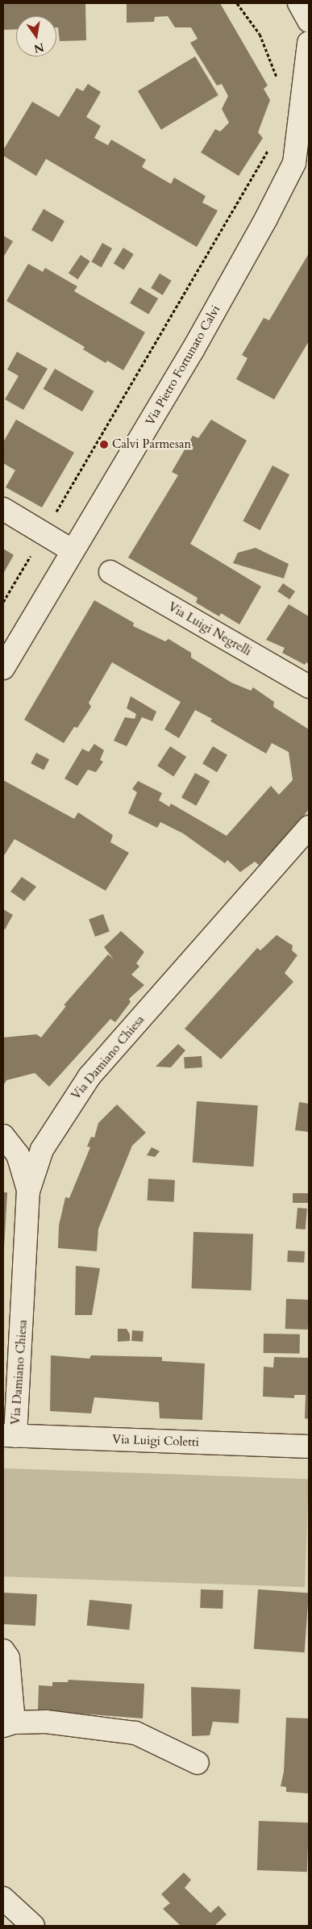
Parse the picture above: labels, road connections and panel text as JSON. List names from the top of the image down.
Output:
{
  "streets": {
    "street": [
      "Via Pietro Fortunato Calvi",
      "Via Luigi Negrelli",
      "Via Damiano Chiesa",
      "Via Luigi Coletti"
    ]
  },
  "crossings": [
    ["Via Damiano Chiesa", "Via Luigi Coletti"]
  ],
  "places": ["Calvi Parmesan"],
  "north": "bottom"
}
